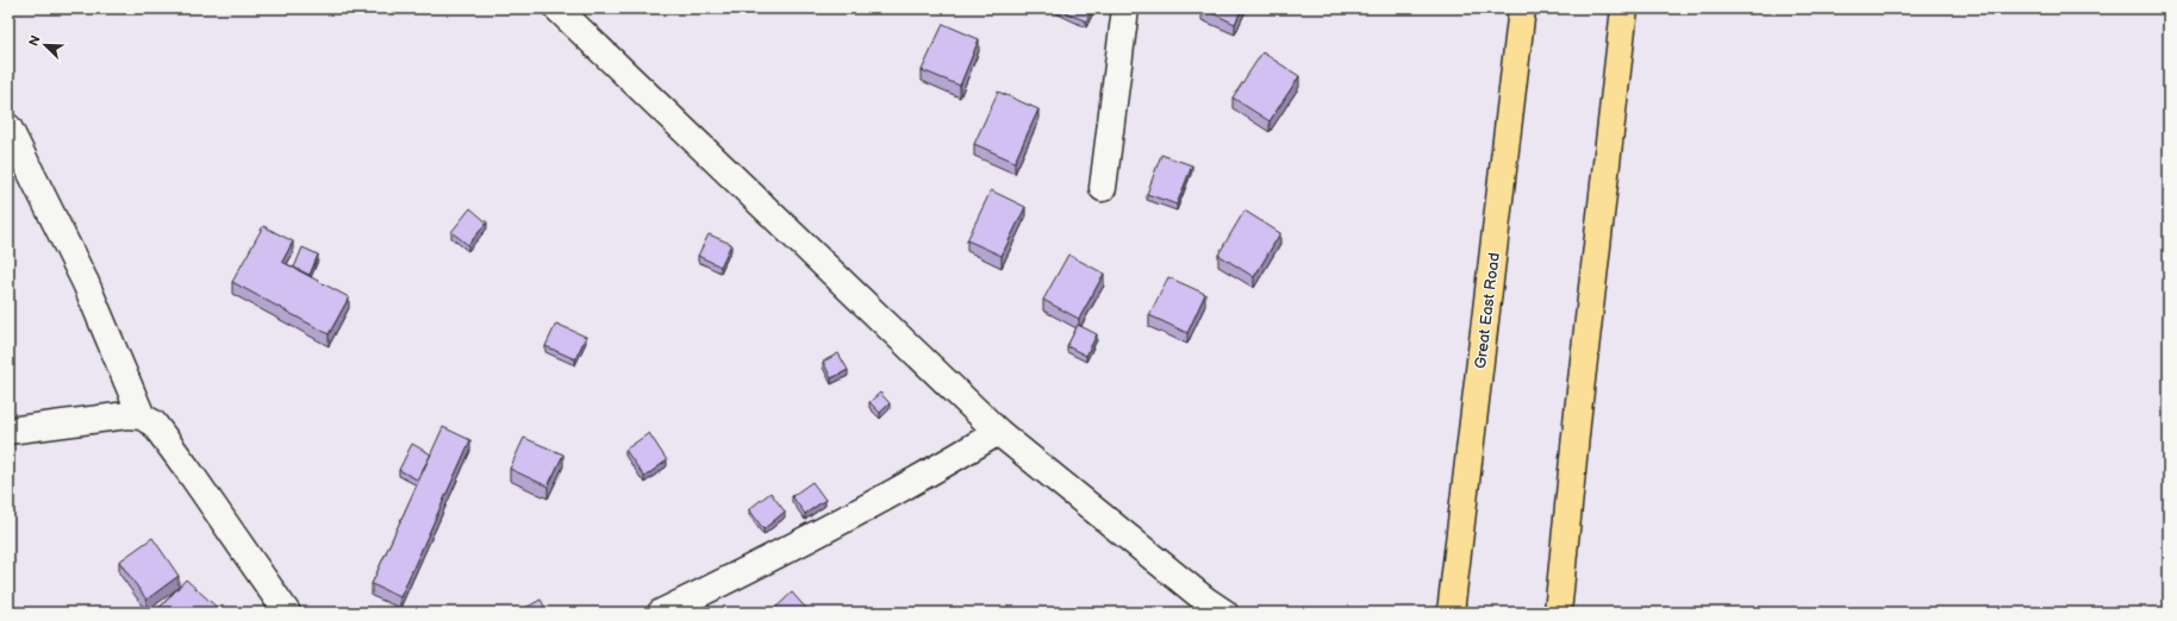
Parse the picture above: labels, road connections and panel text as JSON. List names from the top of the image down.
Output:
{
  "streets": {
    "main road": ["Great East Road"]
  },
  "north": "top left"
}
